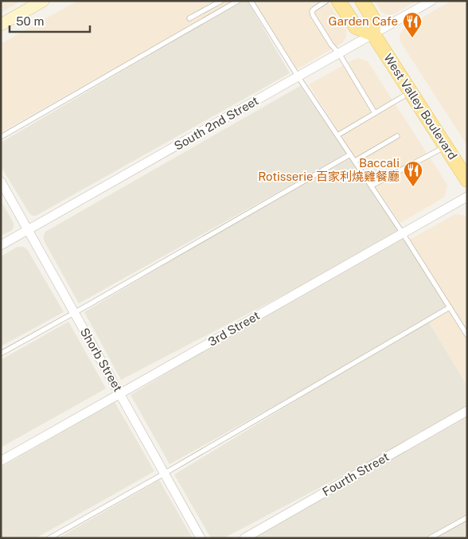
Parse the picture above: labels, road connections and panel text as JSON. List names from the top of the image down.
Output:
{
  "streets": {
    "main road": ["West Valley Boulevard"],
    "street": [
      "South 2nd Street",
      "3rd Street",
      "Shorb Street",
      "Fourth Street"
    ]
  },
  "crossings": [
    ["West Valley Boulevard", "South 2nd Street"],
    ["South 2nd Street", "Shorb Street"],
    ["3rd Street", "Shorb Street"]
  ],
  "places": {
    "restaurant": ["Garden Cafe", "Baccali Rotisserie 百家利燒雞餐廳"]
  },
  "scale_bar": "50 m"
}
